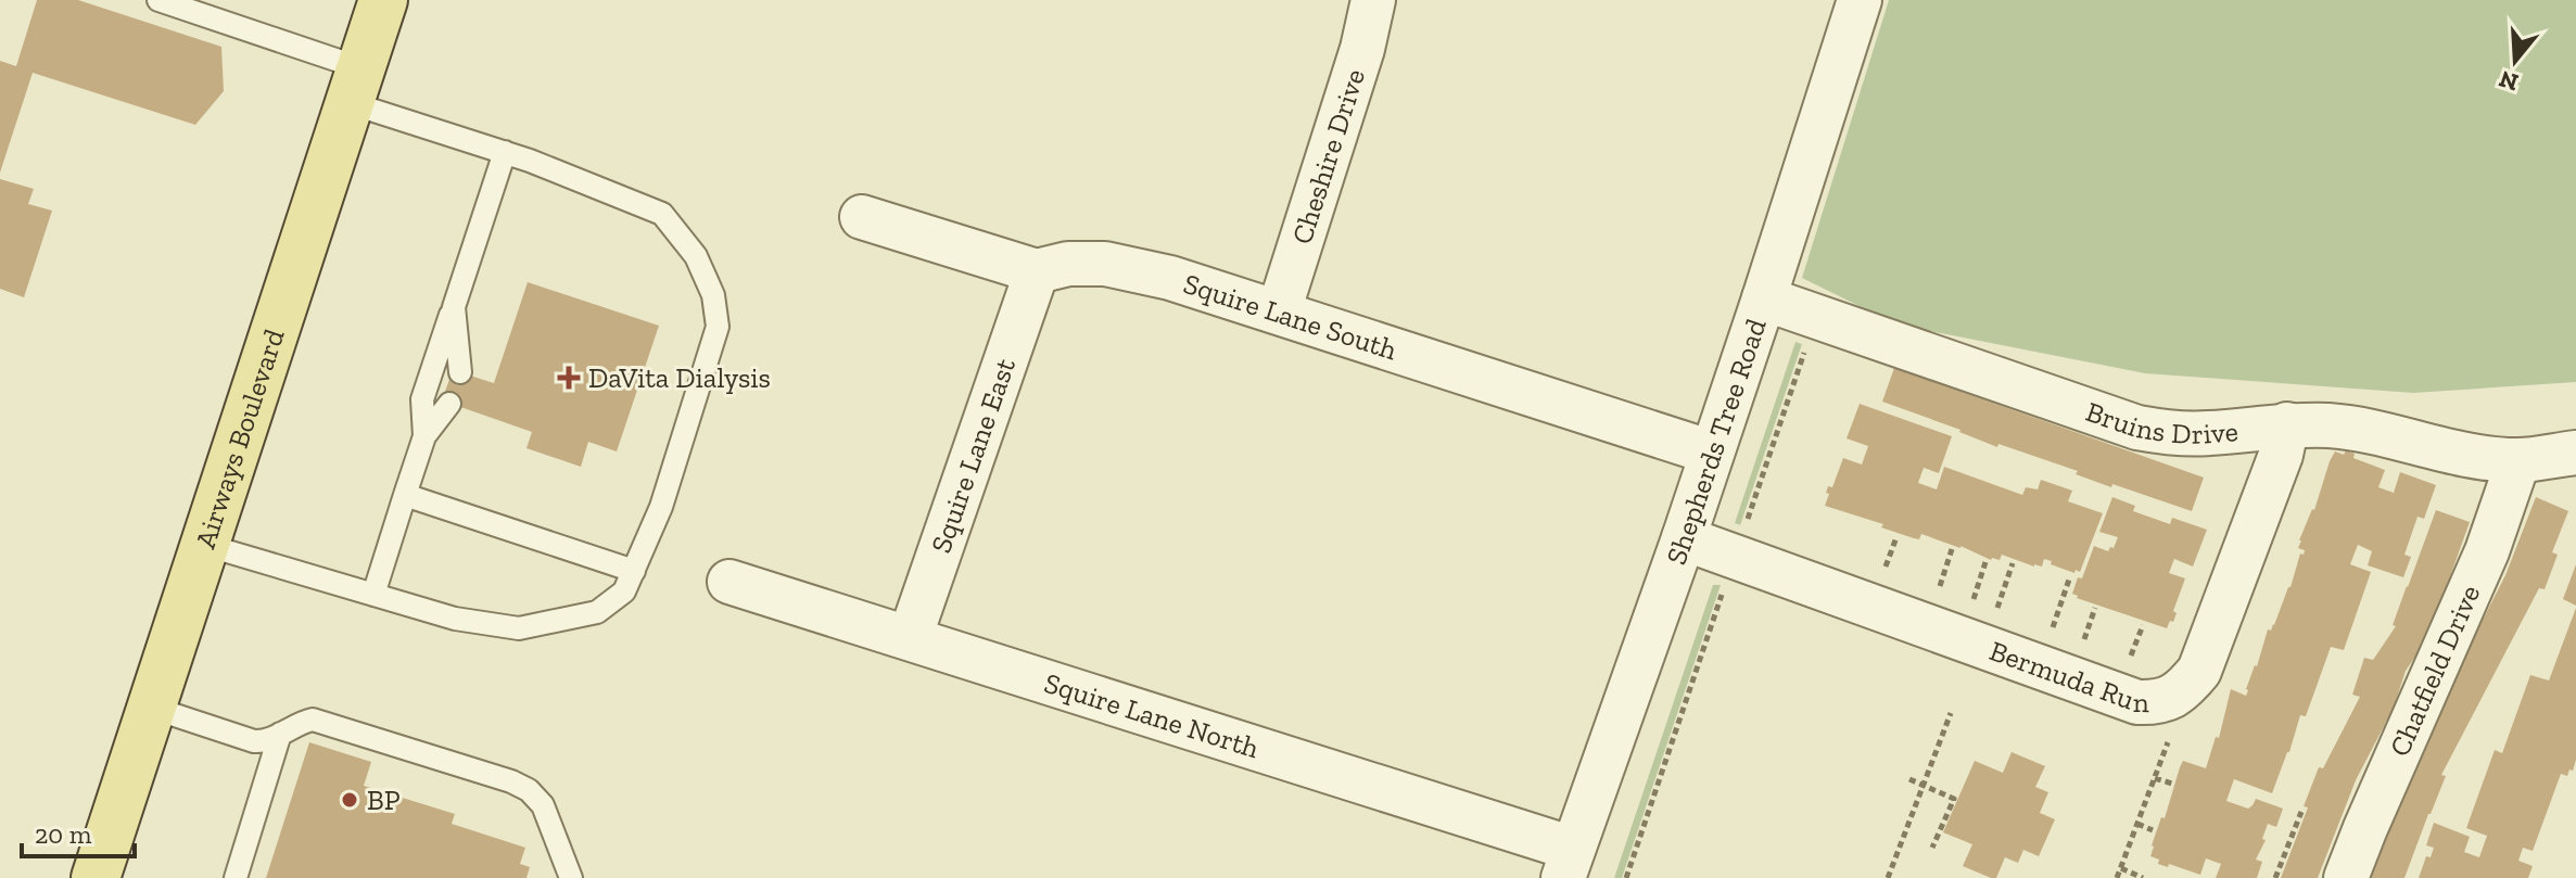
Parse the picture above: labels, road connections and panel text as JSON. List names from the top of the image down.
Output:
{
  "streets": {
    "main road": ["Airways Boulevard"],
    "street": [
      "Cheshire Drive",
      "Squire Lane South",
      "Bruins Drive",
      "Shepherds Tree Road",
      "Squire Lane East",
      "Chatfield Drive",
      "Bermuda Run",
      "Squire Lane North"
    ]
  },
  "crossings": [
    ["Cheshire Drive", "Squire Lane South"],
    ["Squire Lane South", "Shepherds Tree Road"],
    ["Squire Lane South", "Squire Lane East"],
    ["Bruins Drive", "Shepherds Tree Road"],
    ["Bruins Drive", "Chatfield Drive"],
    ["Bruins Drive", "Bermuda Run"],
    ["Shepherds Tree Road", "Bermuda Run"],
    ["Shepherds Tree Road", "Squire Lane North"],
    ["Squire Lane East", "Squire Lane North"]
  ],
  "places": {
    "health": ["DaVita Dialysis"],
    "other": ["BP"]
  },
  "scale_bar": "20 m",
  "north": "bottom"
}
